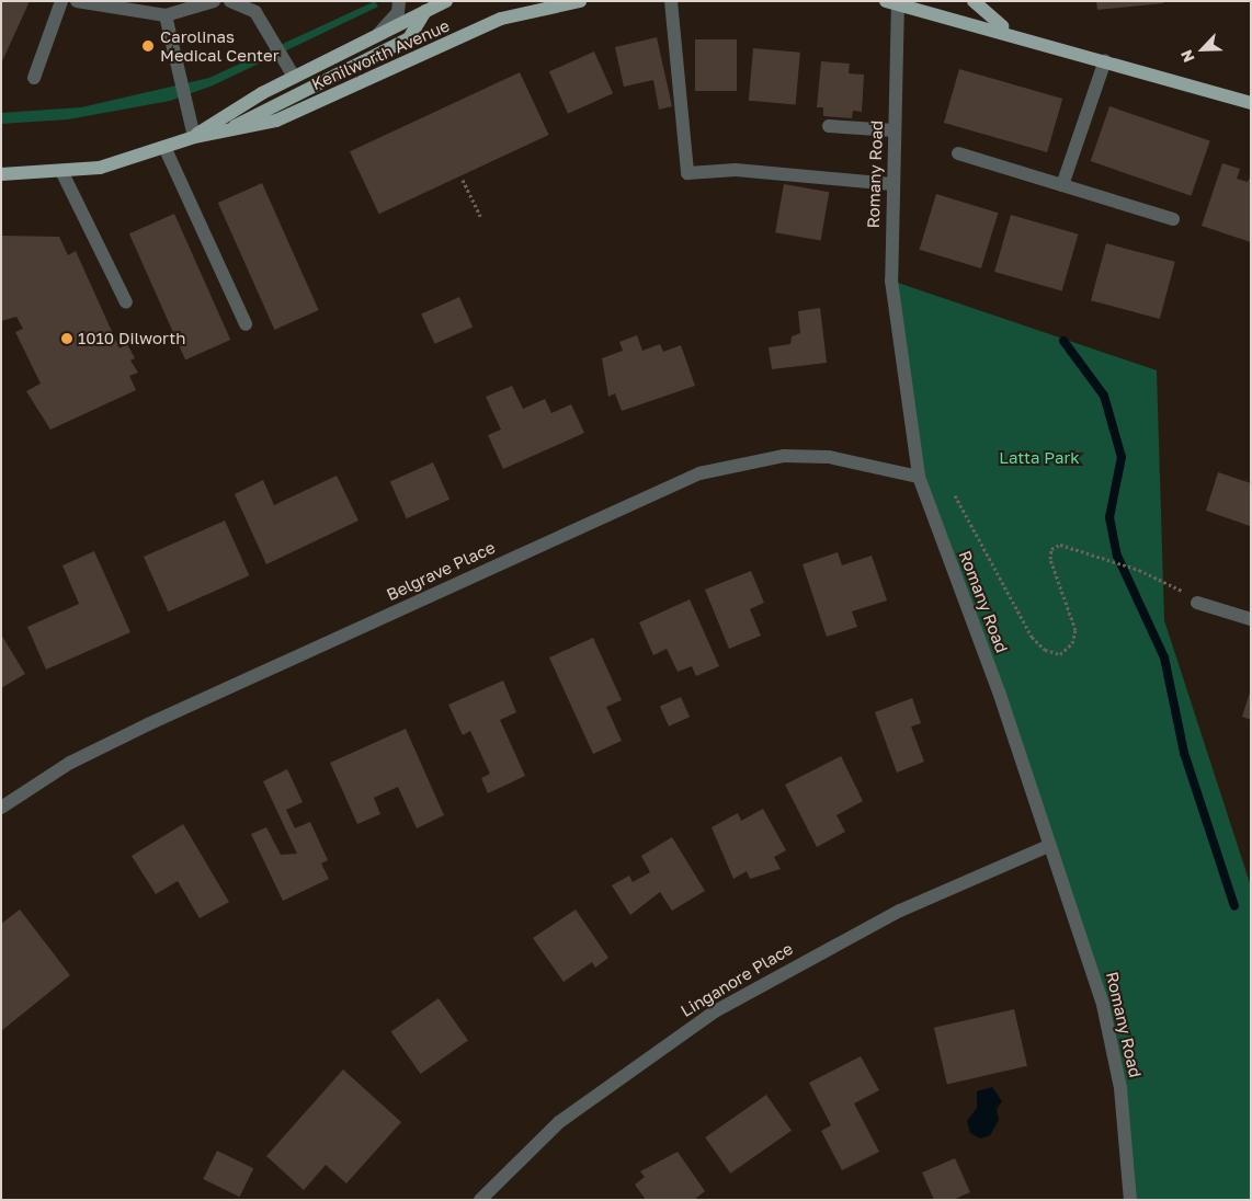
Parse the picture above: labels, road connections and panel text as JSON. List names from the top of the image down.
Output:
{
  "streets": {
    "main road": ["Kenilworth Avenue"],
    "street": ["Romany Road", "Belgrave Place", "Linganore Place"]
  },
  "crossings": [
    ["Romany Road", "Belgrave Place"],
    ["Romany Road", "Linganore Place"]
  ],
  "parks": ["Latta Park"],
  "places": ["Carolinas Medical Center", "1010 Dilworth"],
  "north": "bottom left"
}
